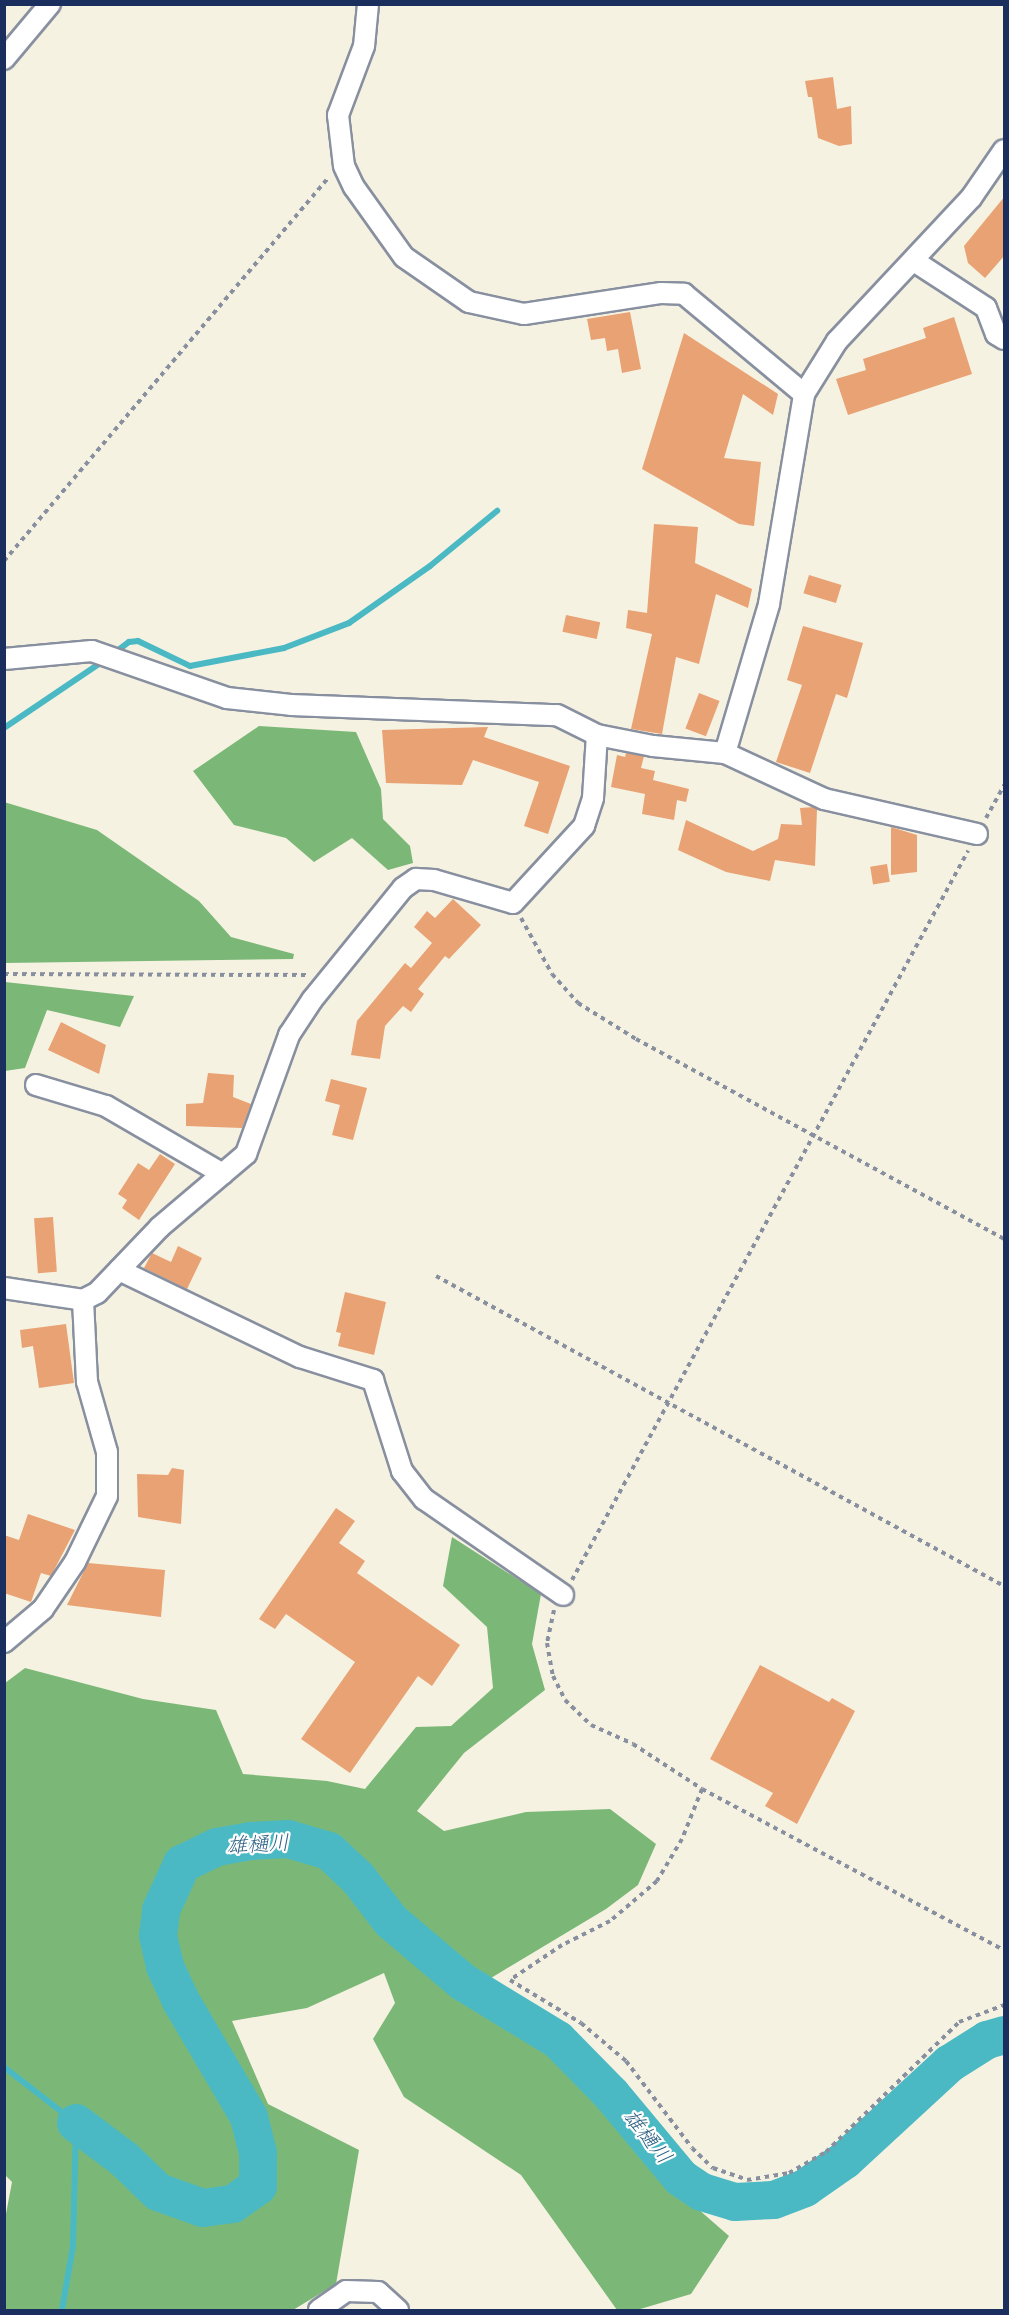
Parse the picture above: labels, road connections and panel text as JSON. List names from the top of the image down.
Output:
{
  "water": ["雄樋川"]
}
